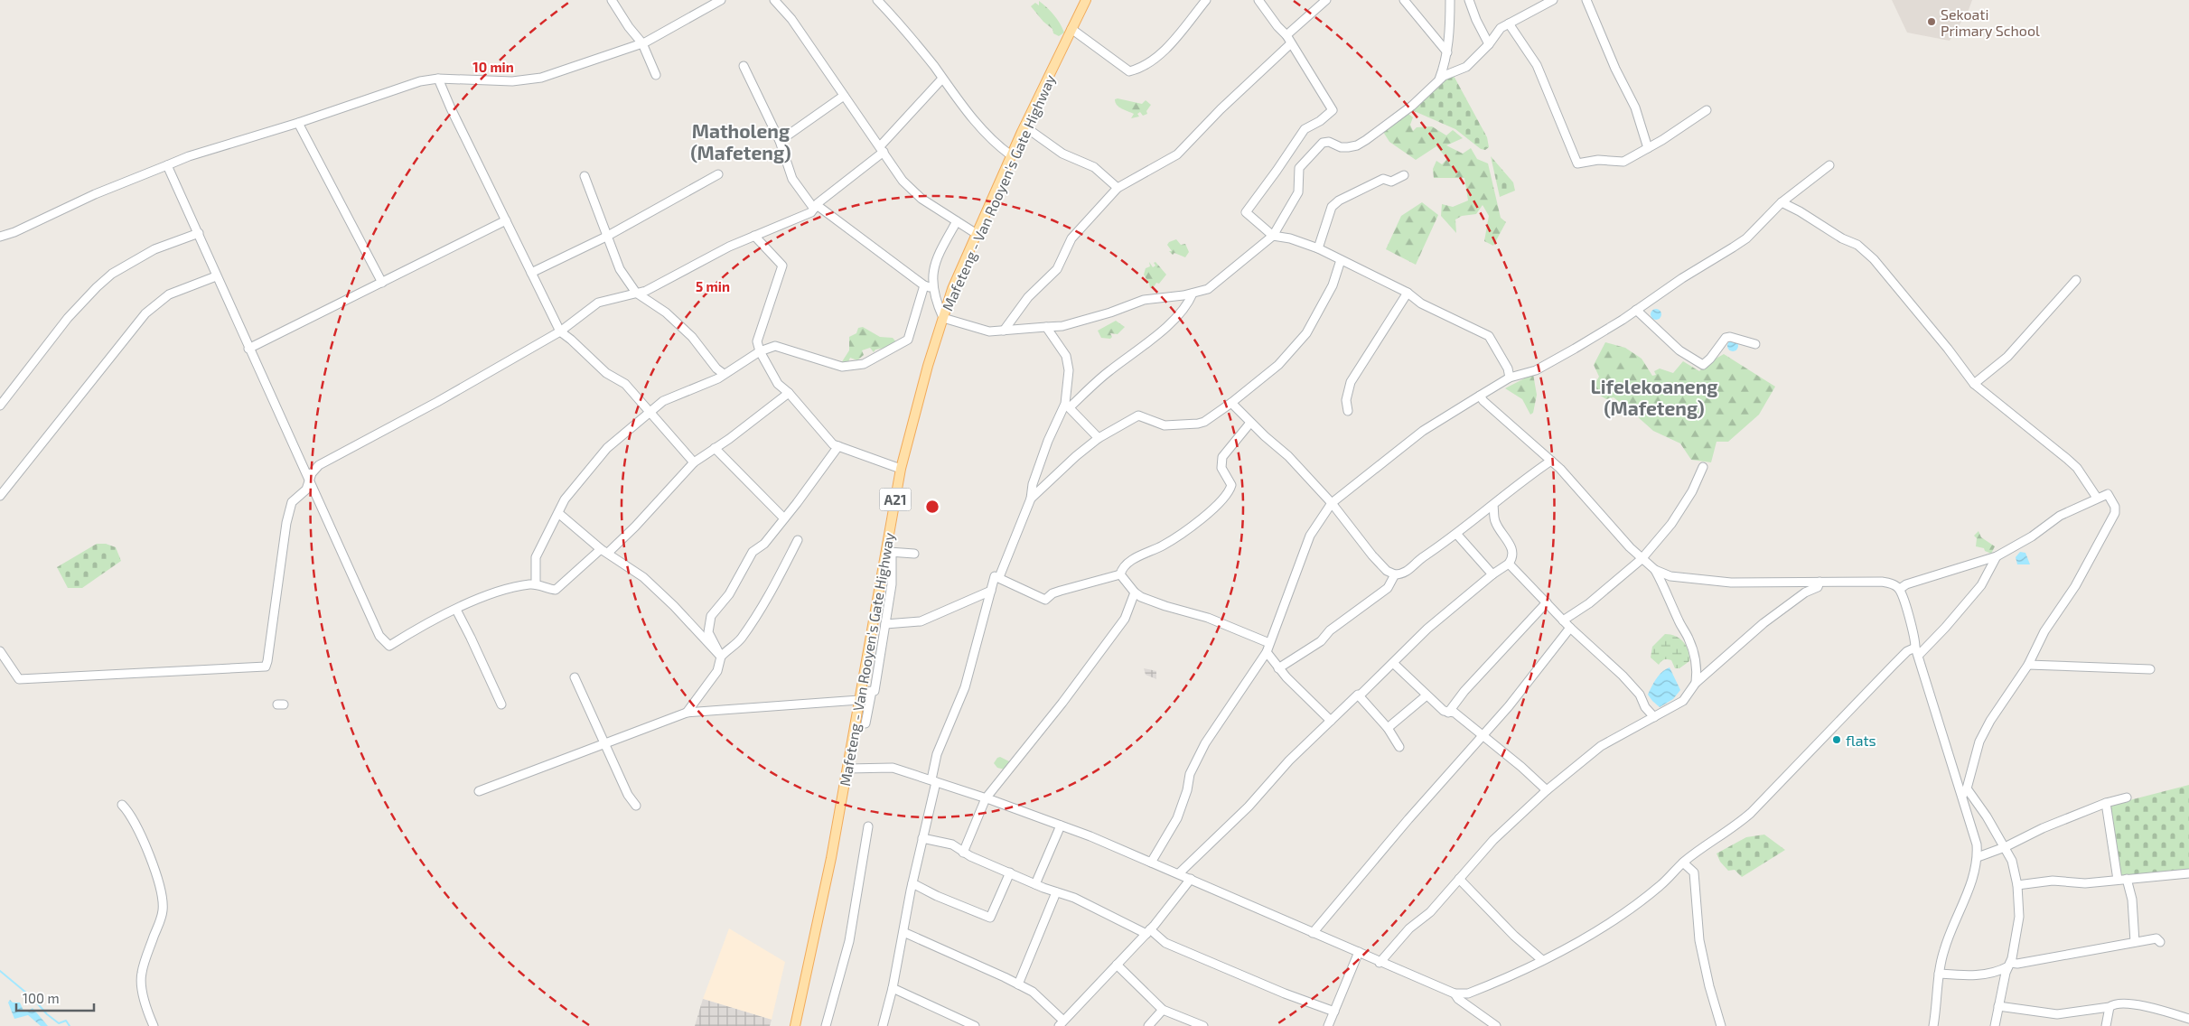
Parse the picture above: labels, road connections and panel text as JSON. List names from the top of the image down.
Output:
{
  "streets": {
    "main road": ["Mafeteng - Van Rooyen's Gate Highway", "A21"]
  },
  "districts": ["Matholeng (Mafeteng)", "Lifelekoaneng (Mafeteng)"],
  "places": ["Sekoati Primary School", "flats"],
  "scale_bar": "100 m",
  "rings": ["10 min", "5 min"]
}
